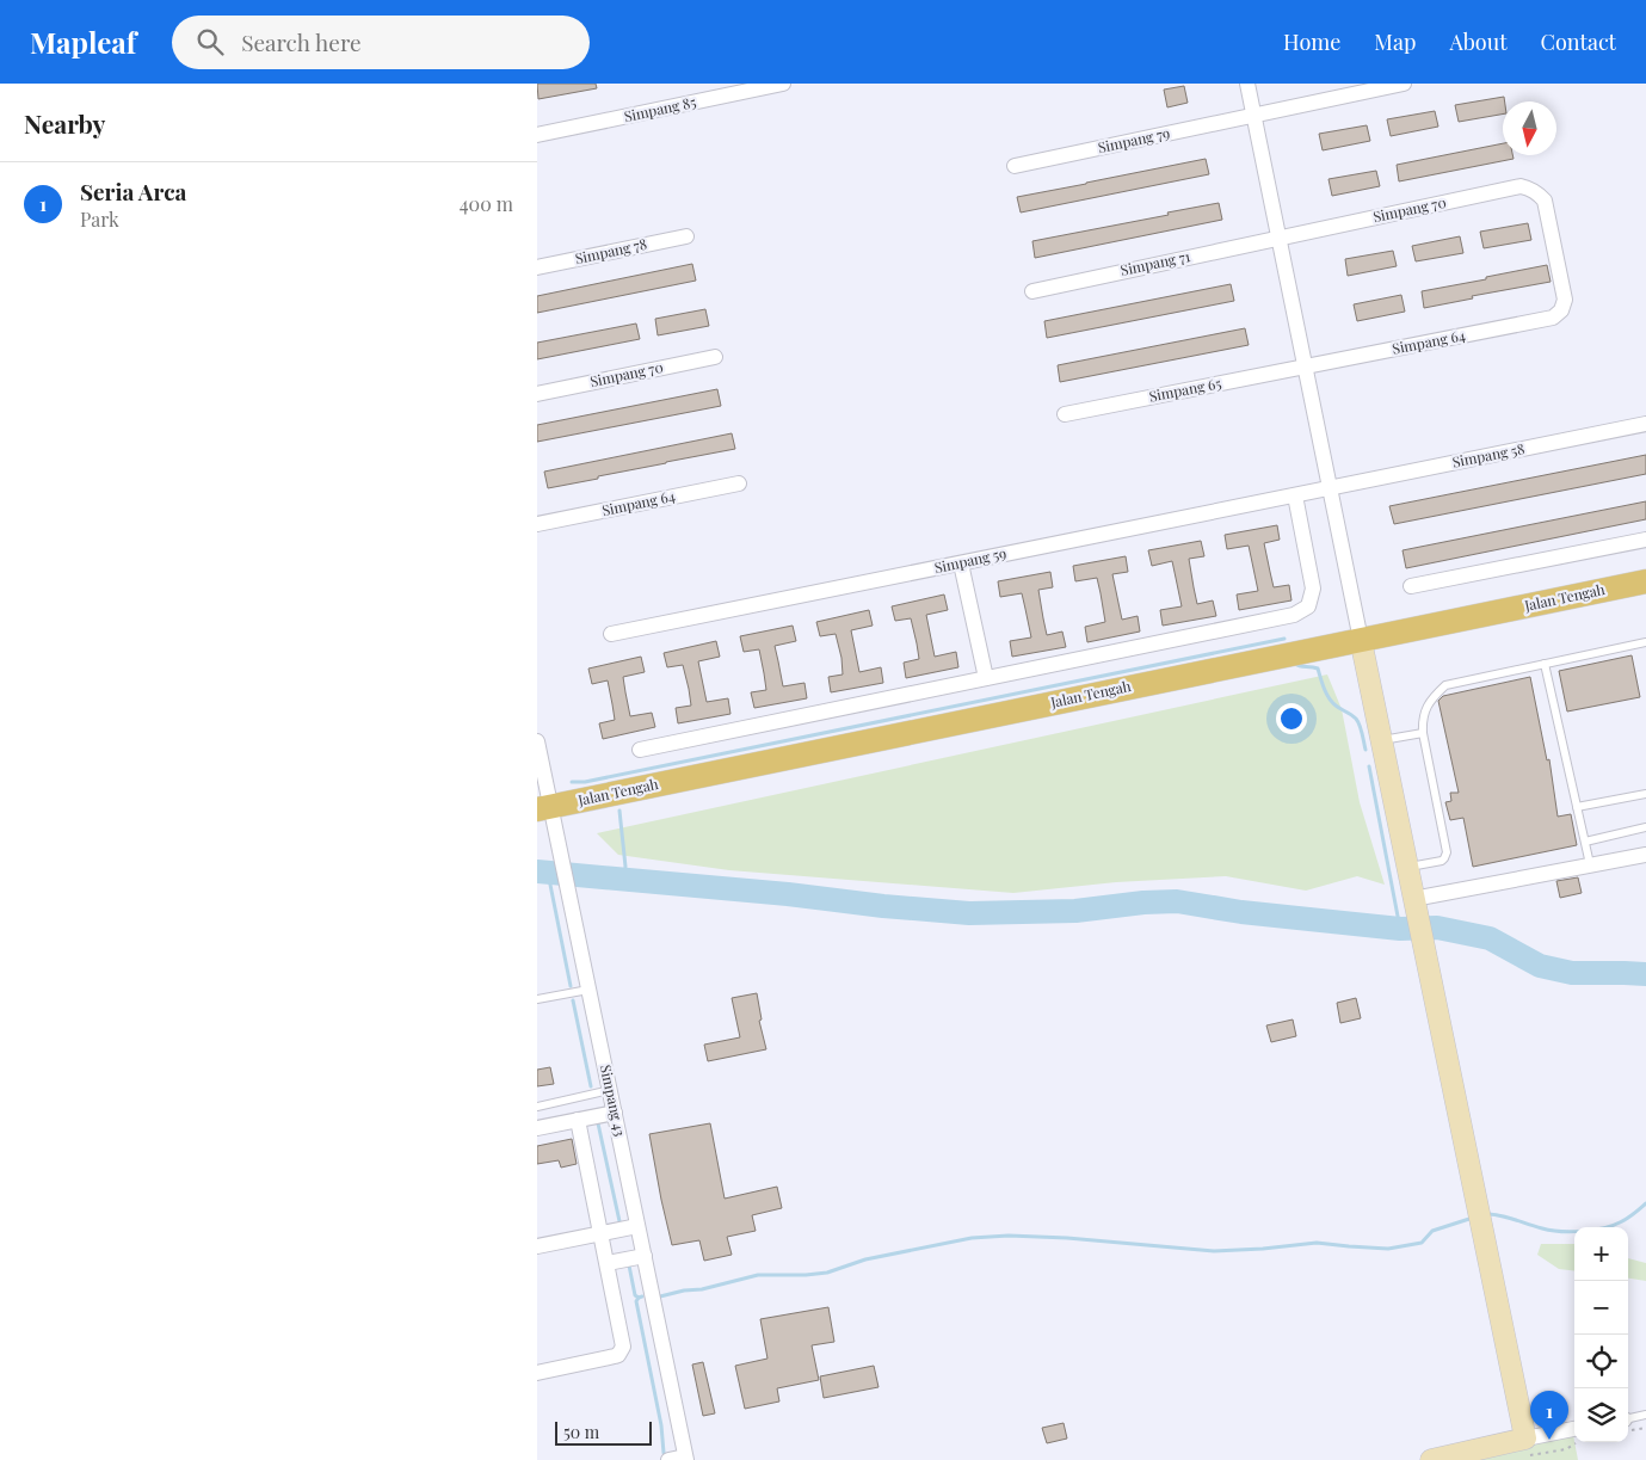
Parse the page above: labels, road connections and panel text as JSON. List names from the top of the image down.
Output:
{
  "streets": {
    "main road": ["Jalan Tengah"],
    "street": [
      "Simpang 85",
      "Simpang 79",
      "Simpang 70",
      "Simpang 78",
      "Simpang 71",
      "Simpang 64",
      "Simpang 65",
      "Simpang 58",
      "Simpang 59",
      "Simpang 43"
    ]
  },
  "crossings": [
    ["Simpang 70", "Simpang 71"],
    ["Simpang 70", "Simpang 64"],
    ["Simpang 64", "Simpang 65"],
    ["Simpang 58", "Simpang 59"],
    ["Jalan Tengah", "Simpang 43"]
  ],
  "scale_bar": "50 m",
  "north": "bottom",
  "page": {
    "header": "Mapleaf",
    "search": "Search here",
    "nav": [
      "Home",
      "Map",
      "About",
      "Contact"
    ],
    "heading": "Nearby",
    "list": [
      {
        "mark": "1",
        "name": "Seria Arca",
        "note": "Park",
        "value": "400 m"
      }
    ],
    "map_buttons": ["+", "−"],
    "pins": "1",
    "scale": "50 m"
  }
}
